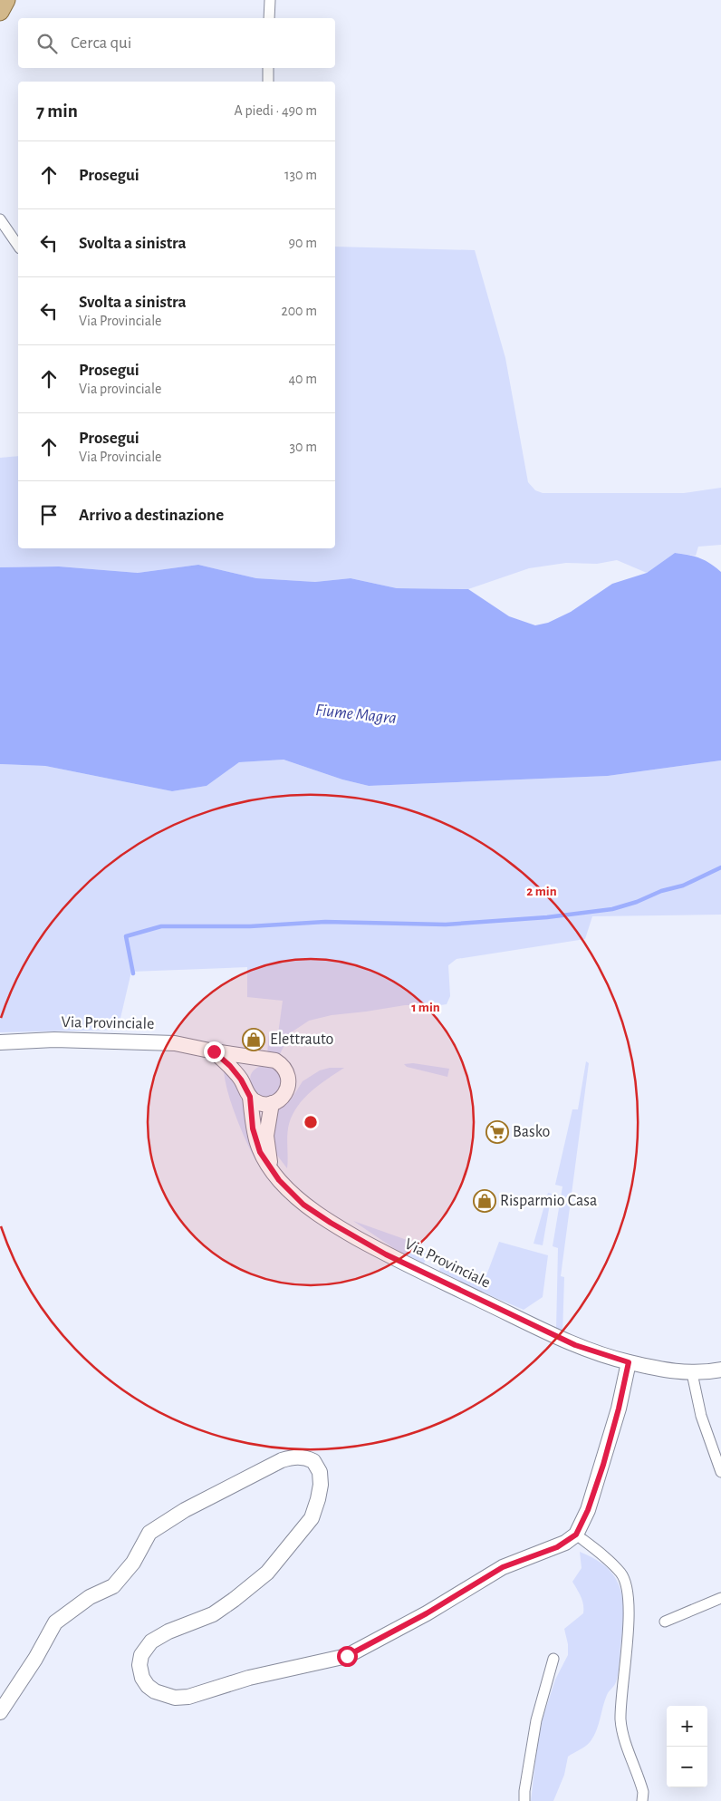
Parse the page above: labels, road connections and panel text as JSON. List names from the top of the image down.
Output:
{
  "streets": {
    "street": ["Via Provinciale"]
  },
  "water": ["Fiume Magra"],
  "places": {
    "shop": ["Elettrauto", "Risparmio Casa"],
    "supermarket": ["Basko"]
  },
  "page": {
    "search": "Cerca qui",
    "heading": ["7 min", "A piedi · 490 m"],
    "list": [
      ["Prosegui", "130 m"],
      ["Svolta a sinistra", "90 m"],
      ["Svolta a sinistra", "Via Provinciale", "200 m"],
      ["Prosegui", "Via provinciale", "40 m"],
      ["Prosegui", "Via Provinciale", "30 m"],
      "Arrivo a destinazione"
    ],
    "map_buttons": ["+", "−"]
  },
  "rings": ["2 min", "1 min"]
}
